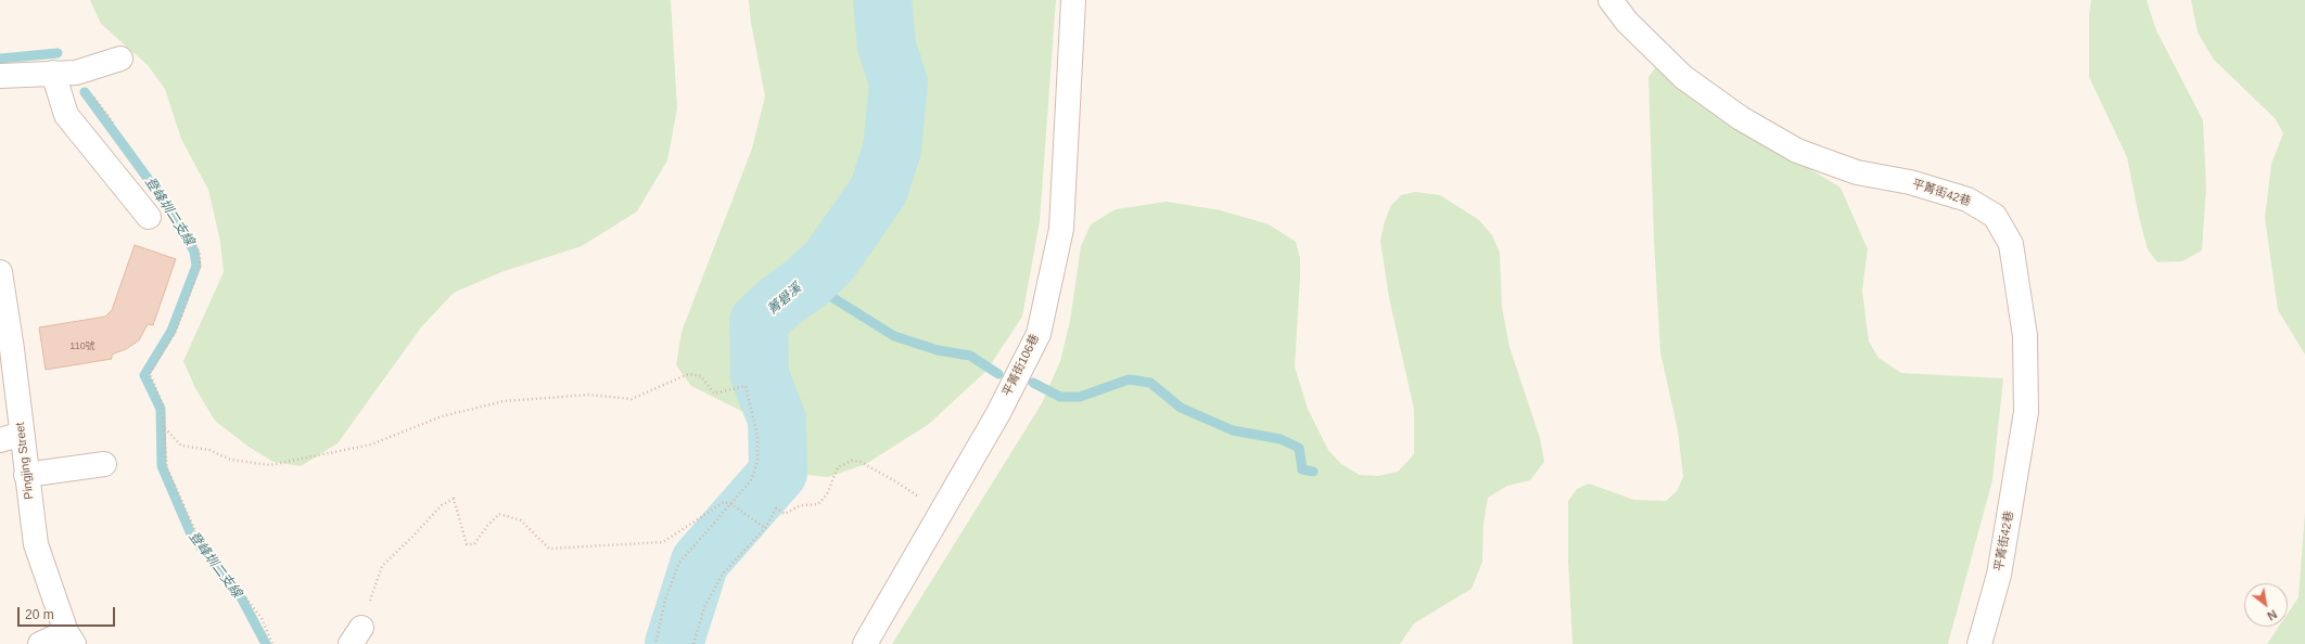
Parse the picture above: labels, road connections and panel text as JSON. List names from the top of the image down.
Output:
{
  "streets": {
    "street": ["平菁街42巷", "平菁街106巷", "Pingjing Street"]
  },
  "water": ["登峰圳二支線", "菁礐溪"],
  "house_numbers": ["110號"],
  "scale_bar": "20 m",
  "north": "bottom right"
}
